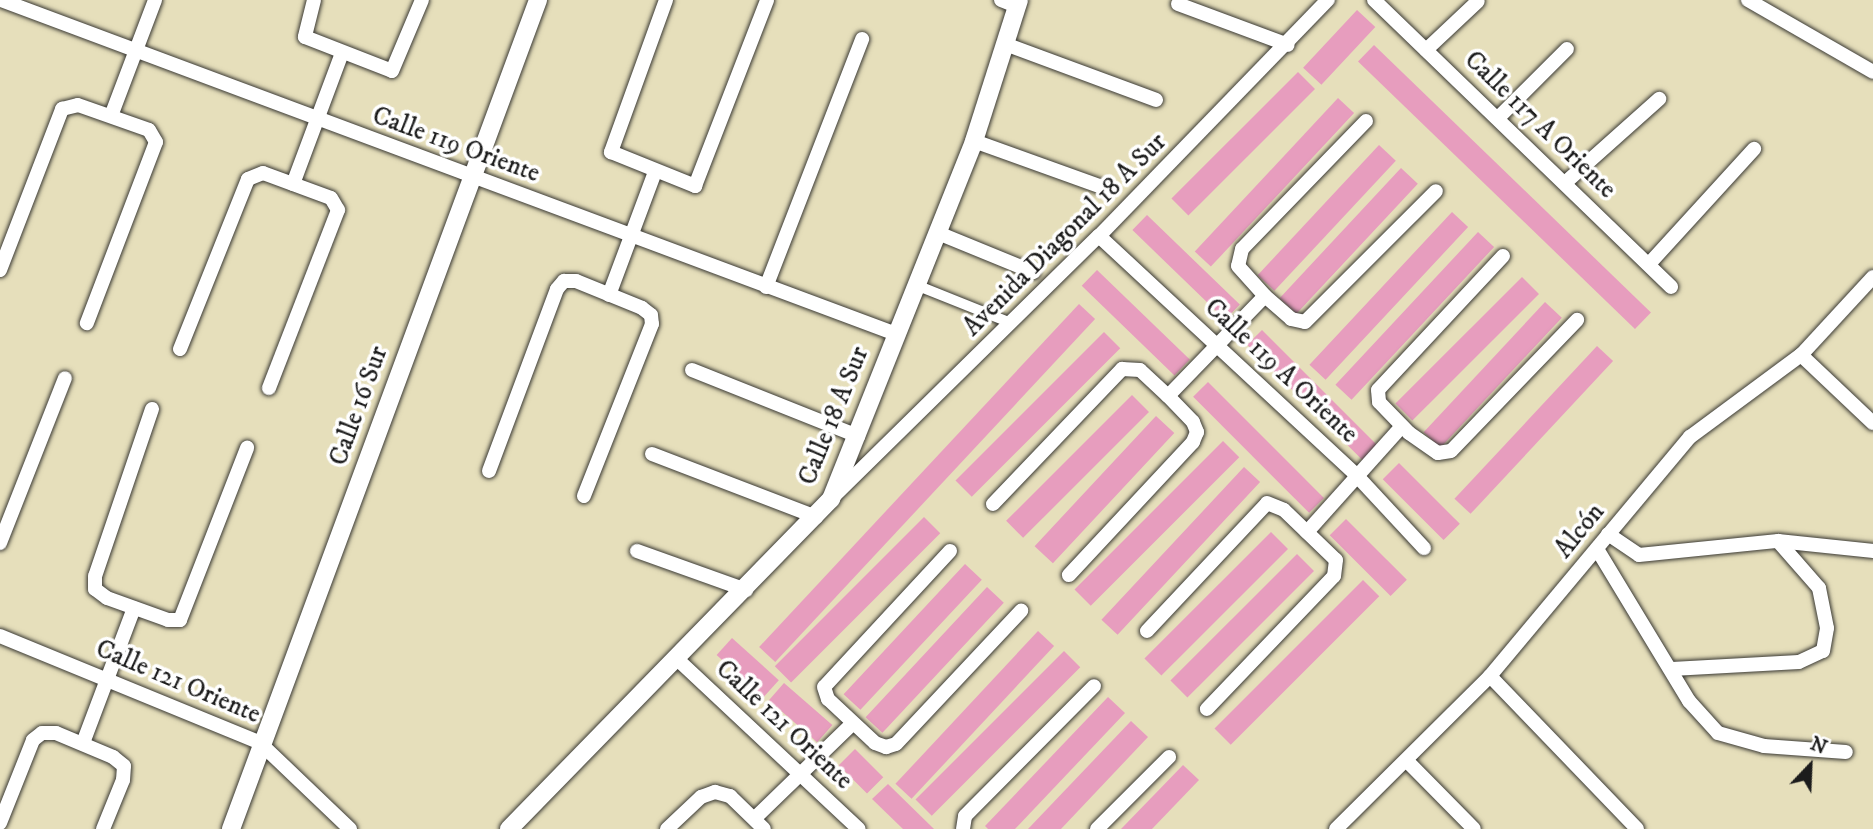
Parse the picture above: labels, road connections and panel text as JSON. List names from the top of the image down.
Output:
{
  "streets": {
    "street": [
      "Calle 117 A Oriente",
      "Calle 119 Oriente",
      "Avenida Diagonal 18 A Sur",
      "Calle 119 A Oriente",
      "Calle 16 Sur",
      "Calle 18 A Sur",
      "Alcón",
      "Calle 121 Oriente"
    ]
  },
  "crossings": [
    ["Calle 119 Oriente", "Calle 16 Sur"],
    ["Calle 119 Oriente", "Calle 18 A Sur"],
    ["Avenida Diagonal 18 A Sur", "Calle 119 A Oriente"],
    ["Avenida Diagonal 18 A Sur", "Calle 18 A Sur"],
    ["Calle 16 Sur", "Calle 121 Oriente"],
    ["Calle 18 A Sur", "Calle 121 Oriente"]
  ],
  "north": "top right"
}
